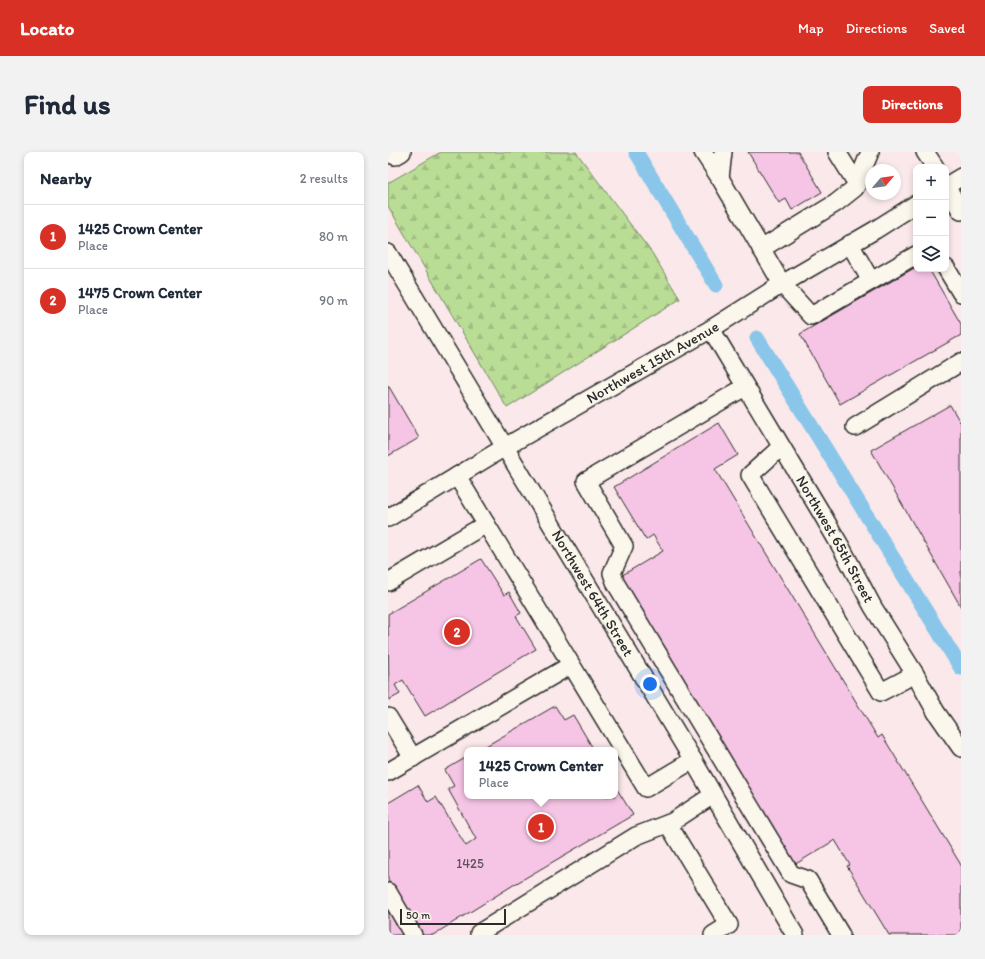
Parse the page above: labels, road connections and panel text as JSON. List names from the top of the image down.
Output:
{
  "streets": {
    "street": ["Northwest 15th Avenue", "Northwest 65th Street", "Northwest 64th Street"]
  },
  "crossings": [
    ["Northwest 15th Avenue", "Northwest 65th Street"],
    ["Northwest 15th Avenue", "Northwest 64th Street"]
  ],
  "house_numbers": ["1425"],
  "scale_bar": "50 m",
  "north": "top right",
  "page": {
    "header": "Locato",
    "nav": ["Map", "Directions", "Saved"],
    "buttons": "Directions",
    "title": "Find us",
    "heading": ["Nearby", "2 results"],
    "map_buttons": ["+", "−"],
    "list": [
      {
        "mark": "1",
        "name": "1425 Crown Center",
        "note": "Place",
        "value": "80 m"
      },
      {
        "mark": "2",
        "name": "1475 Crown Center",
        "note": "Place",
        "value": "90 m"
      }
    ],
    "pins": ["2", "1"],
    "popup": ["1425 Crown Center", "Place"],
    "scale": "50 m"
  }
}
